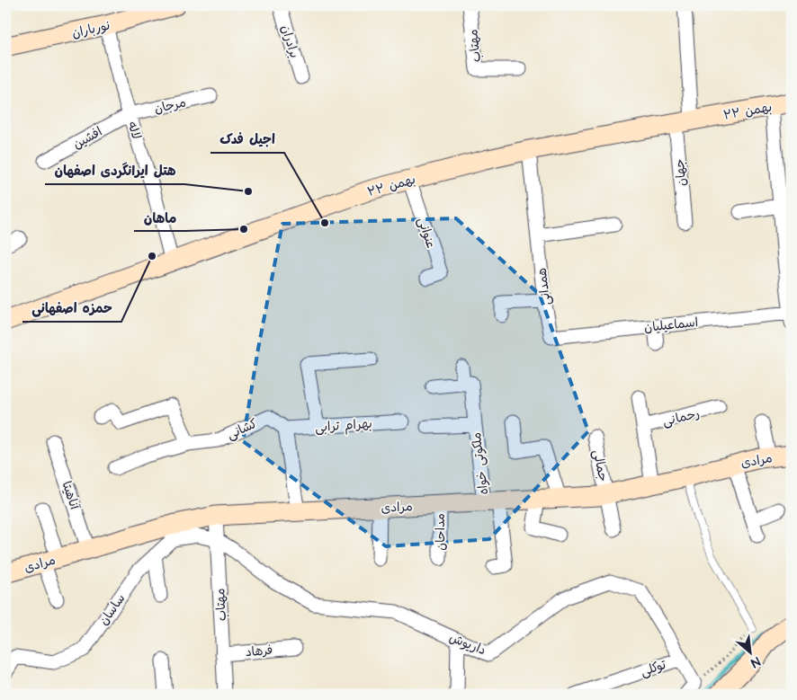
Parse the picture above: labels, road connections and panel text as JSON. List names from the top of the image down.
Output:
{
  "streets": {
    "street": [
      "نورباران",
      "برادران",
      "مهتاب",
      "مرجان",
      "۲۲ بهمن",
      "لاله",
      "افشین",
      "جهان",
      "عنوانی",
      "همدانی",
      "اسماعیلیان",
      "رحمانی",
      "بهرام ترابی",
      "کشانی",
      "مرادی",
      "ملکوتی خواه",
      "جمالی",
      "آناهیتا",
      "مداحان",
      "ساسان",
      "داریوش",
      "فرهاد",
      "توکلی"
    ]
  },
  "crossings": [
    ["نورباران", "لاله"],
    ["مهتاب", "مرادی"],
    ["مهتاب", "ساسان"],
    ["مهتاب", "داریوش"],
    ["مهتاب", "فرهاد"],
    ["مرجان", "لاله"],
    ["مرجان", "افشین"],
    ["۲۲ بهمن", "لاله"],
    ["۲۲ بهمن", "جهان"],
    ["۲۲ بهمن", "عنوانی"],
    ["۲۲ بهمن", "همدانی"],
    ["لاله", "افشین"],
    ["همدانی", "اسماعیلیان"],
    ["بهرام ترابی", "کشانی"],
    ["مرادی", "ملکوتی خواه"],
    ["مرادی", "جمالی"],
    ["مرادی", "آناهیتا"],
    ["مرادی", "مداحان"],
    ["ساسان", "داریوش"],
    ["داریوش", "توکلی"]
  ],
  "places": [
    "هتل ایرانگردی اصفهان",
    "اجیل فدک",
    "ماهان",
    "حمزه اصفهانی"
  ],
  "north": "bottom right"
}
